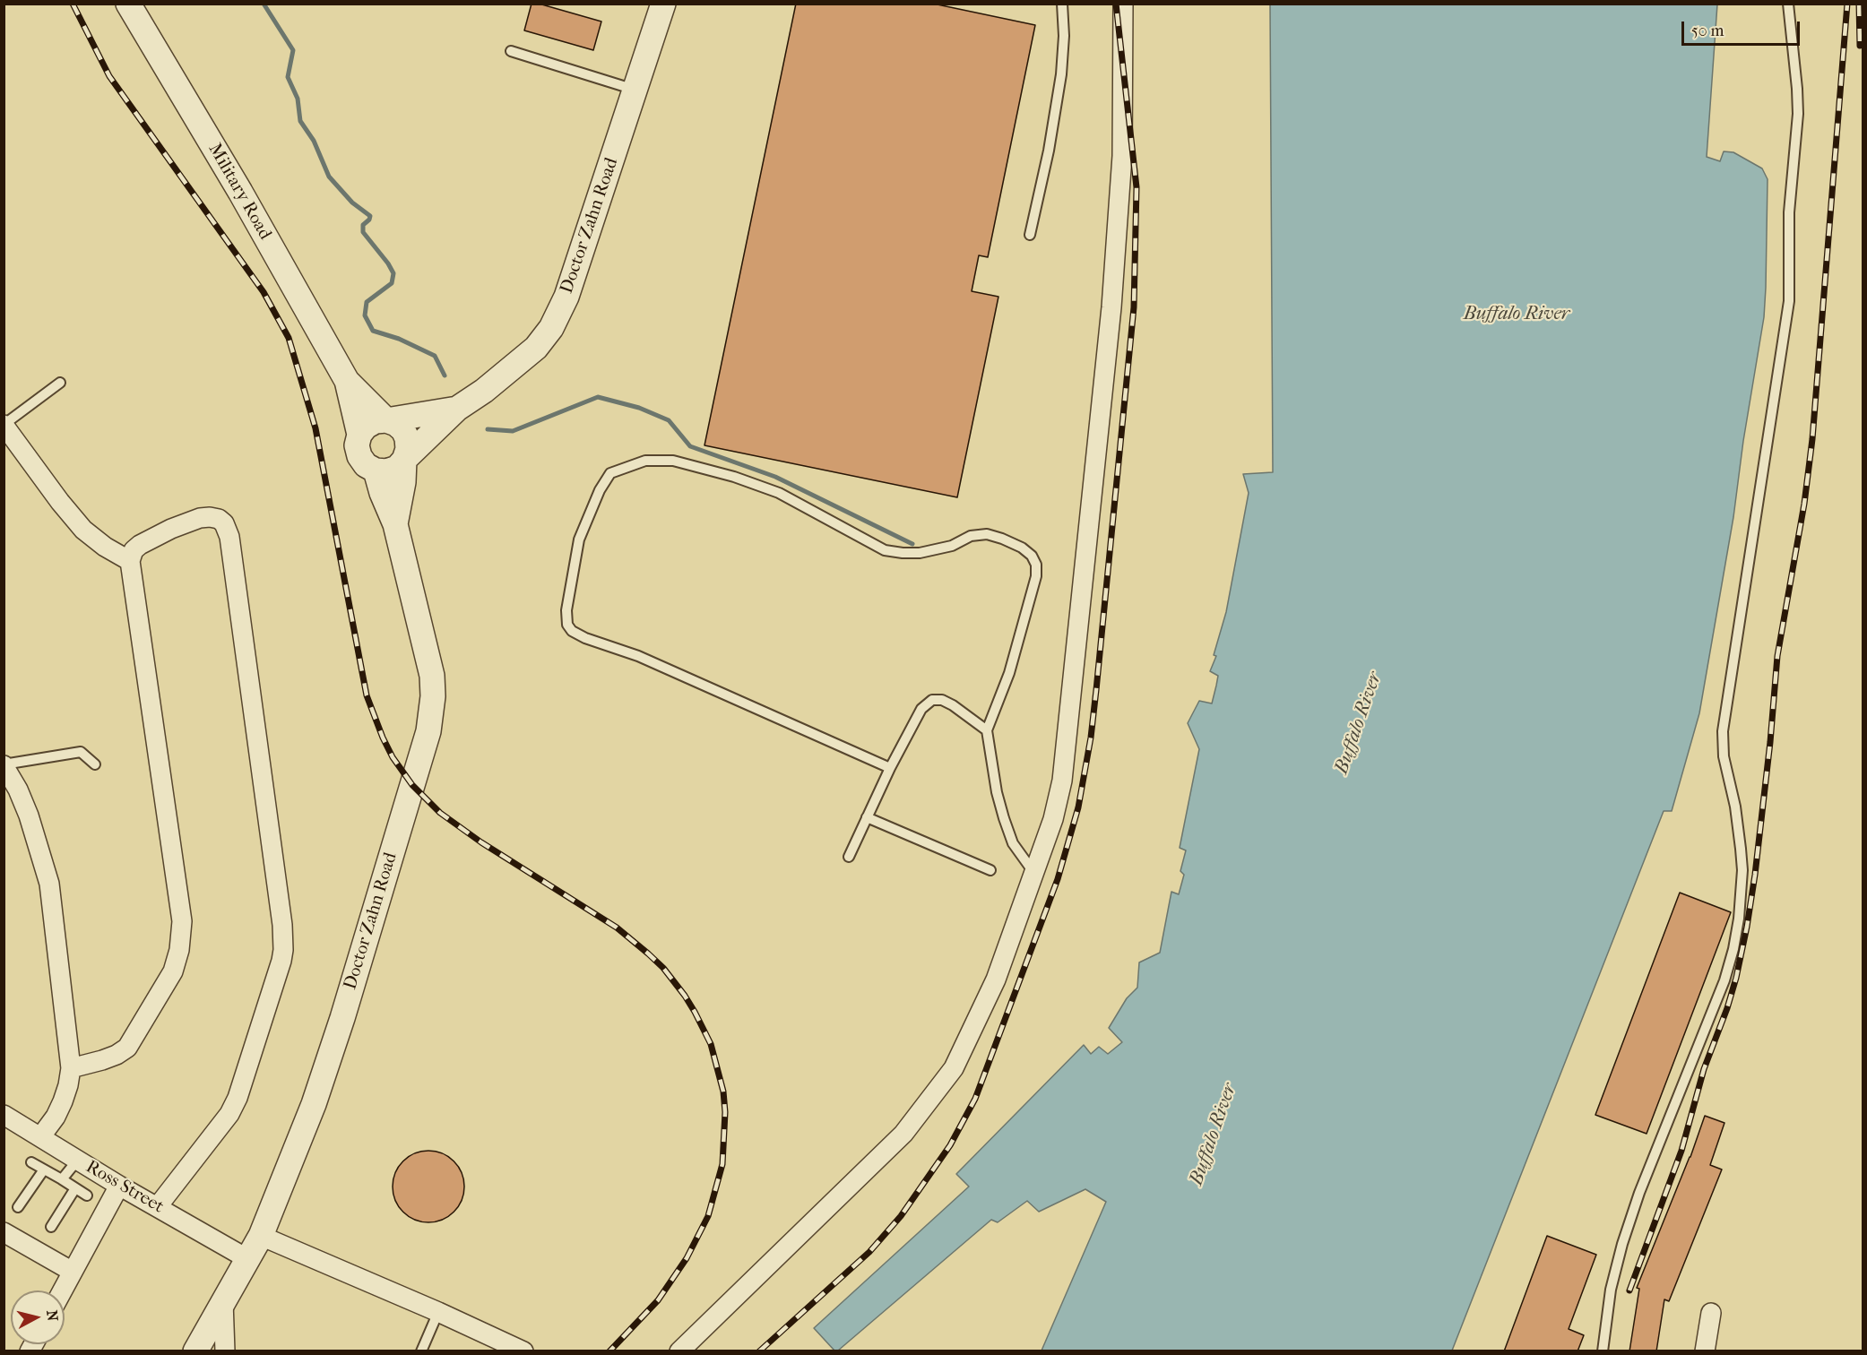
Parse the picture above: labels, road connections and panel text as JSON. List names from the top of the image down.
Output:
{
  "streets": {
    "street": ["Military Road", "Doctor Zahn Road", "Ross Street"]
  },
  "crossings": [
    ["Military Road", "Doctor Zahn Road"],
    ["Doctor Zahn Road", "Ross Street"]
  ],
  "water": ["Buffalo River"],
  "scale_bar": "50 m",
  "north": "right"
}
